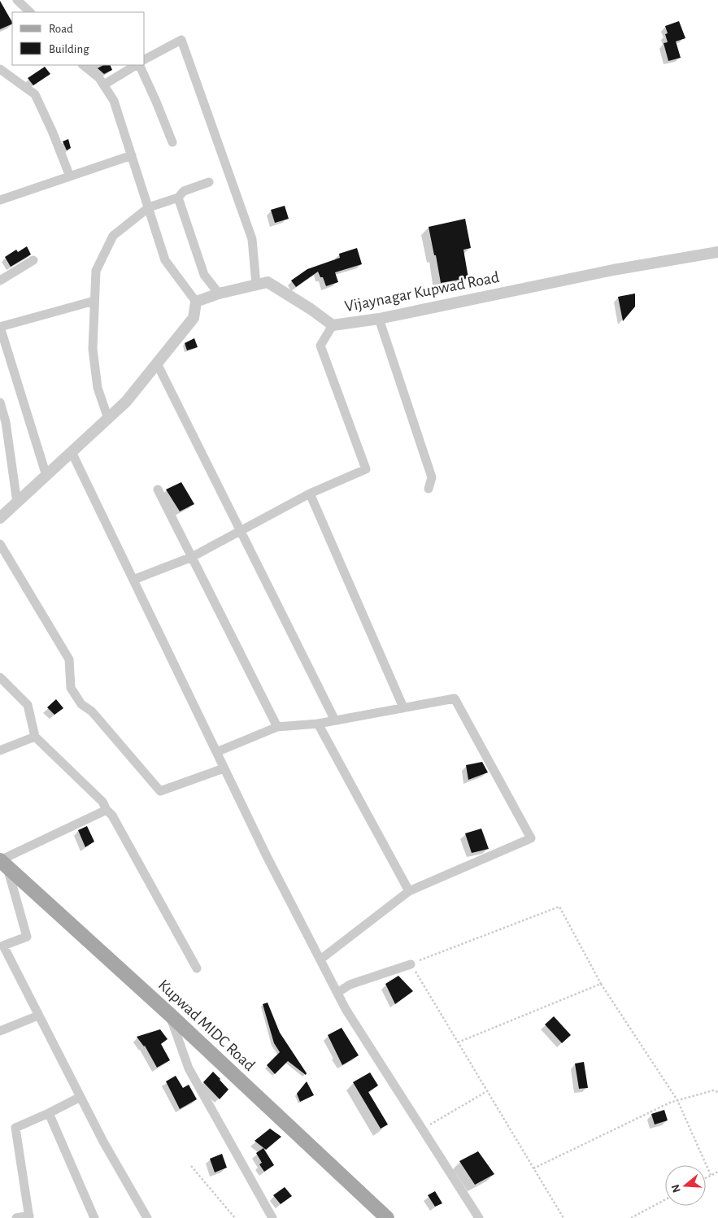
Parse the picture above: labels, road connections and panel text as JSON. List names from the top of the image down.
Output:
{
  "streets": {
    "main road": ["Kupwad MIDC Road"],
    "street": ["Vijaynagar Kupwad Road"]
  },
  "legend": ["Road", "Building"],
  "north": "left"
}
